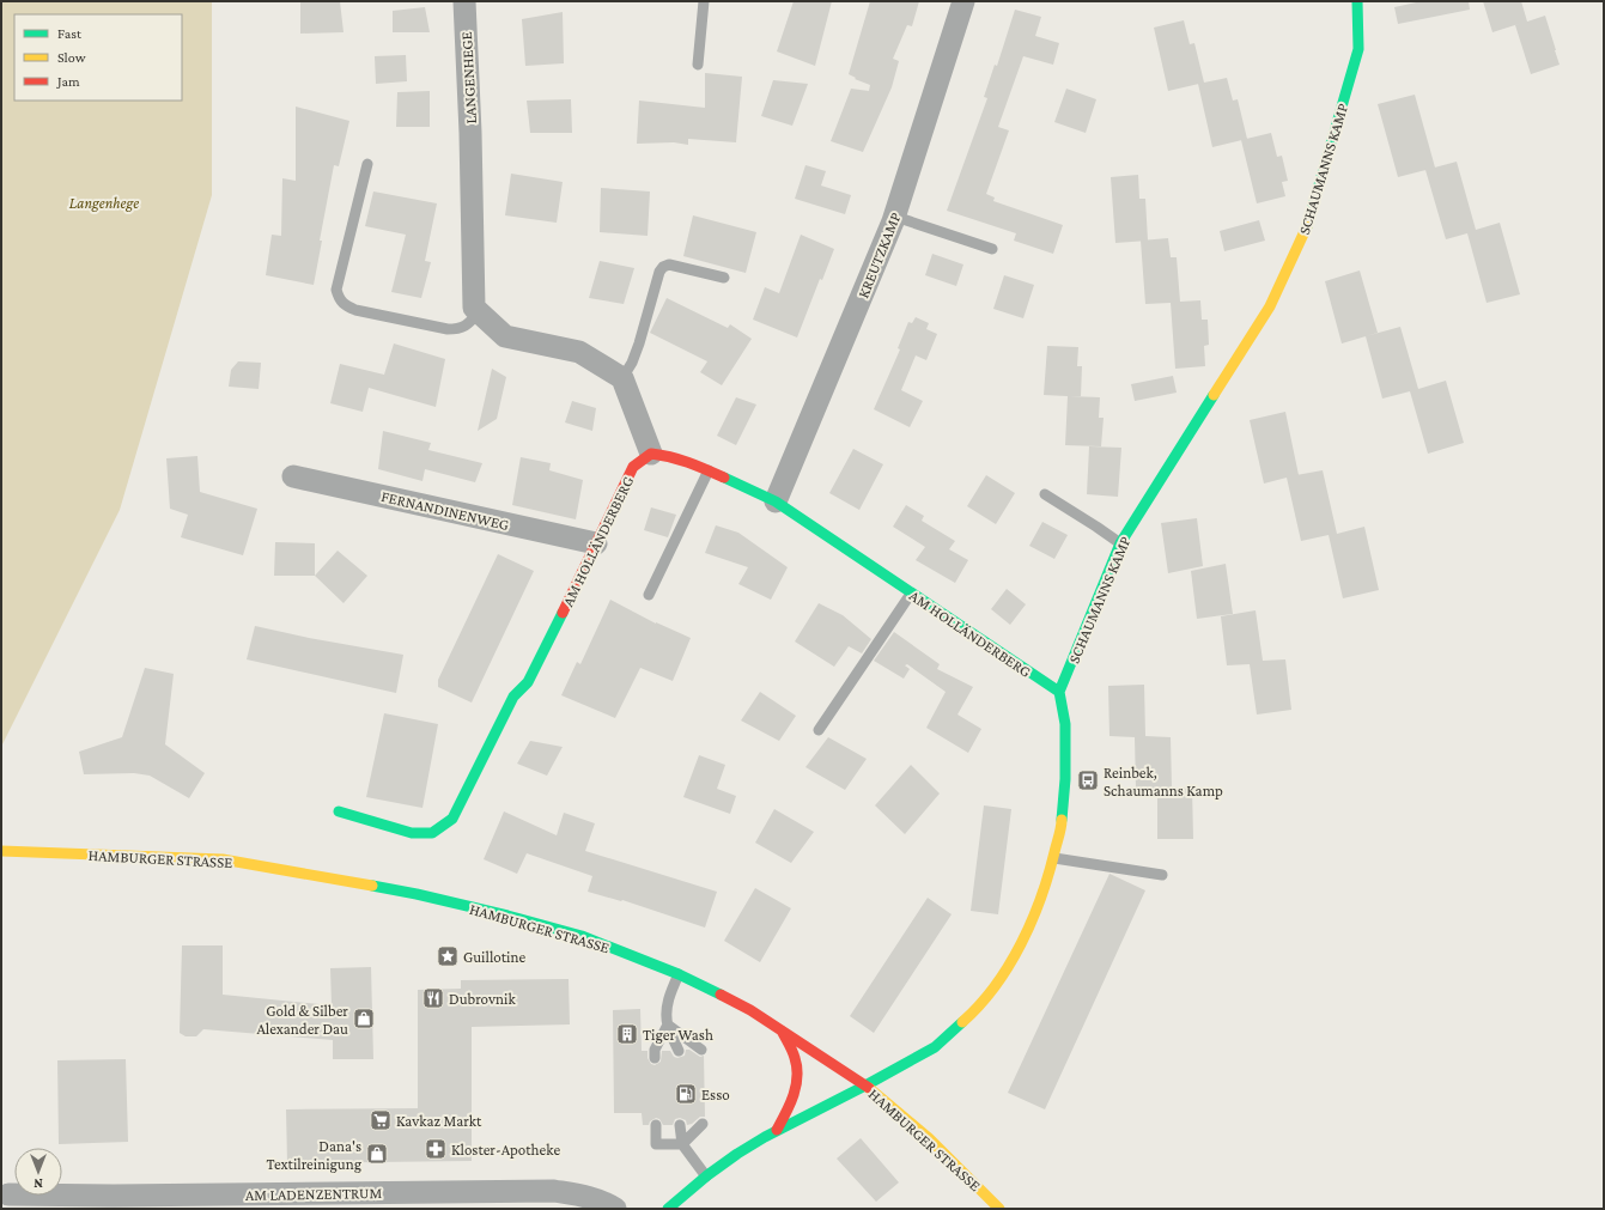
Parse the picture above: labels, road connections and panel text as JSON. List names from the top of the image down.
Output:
{
  "streets": {
    "street": [
      "LANGENHEGE",
      "SCHAUMANNS KAMP",
      "KREUTZKAMP",
      "FERNANDINENWEG",
      "AM HOLLÄNDERBERG",
      "HAMBURGER STRASSE",
      "AM LADENZENTRUM"
    ]
  },
  "crossings": [
    ["SCHAUMANNS KAMP", "AM HOLLÄNDERBERG"],
    ["KREUTZKAMP", "AM HOLLÄNDERBERG"],
    ["FERNANDINENWEG", "AM HOLLÄNDERBERG"]
  ],
  "parks": ["Langenhege"],
  "places": {
    "bus stop": ["Reinbek, Schaumanns Kamp"],
    "place": ["Guillotine"],
    "restaurant": ["Dubrovnik"],
    "shop": ["Gold & Silber Alexander Dau", "Dana's Textilreinigung"],
    "building": ["Tiger Wash"],
    "fuel station": ["Esso"],
    "supermarket": ["Kavkaz Markt"],
    "pharmacy": ["Kloster-Apotheke"]
  },
  "legend": ["Fast", "Slow", "Jam"],
  "north": "bottom"
}
